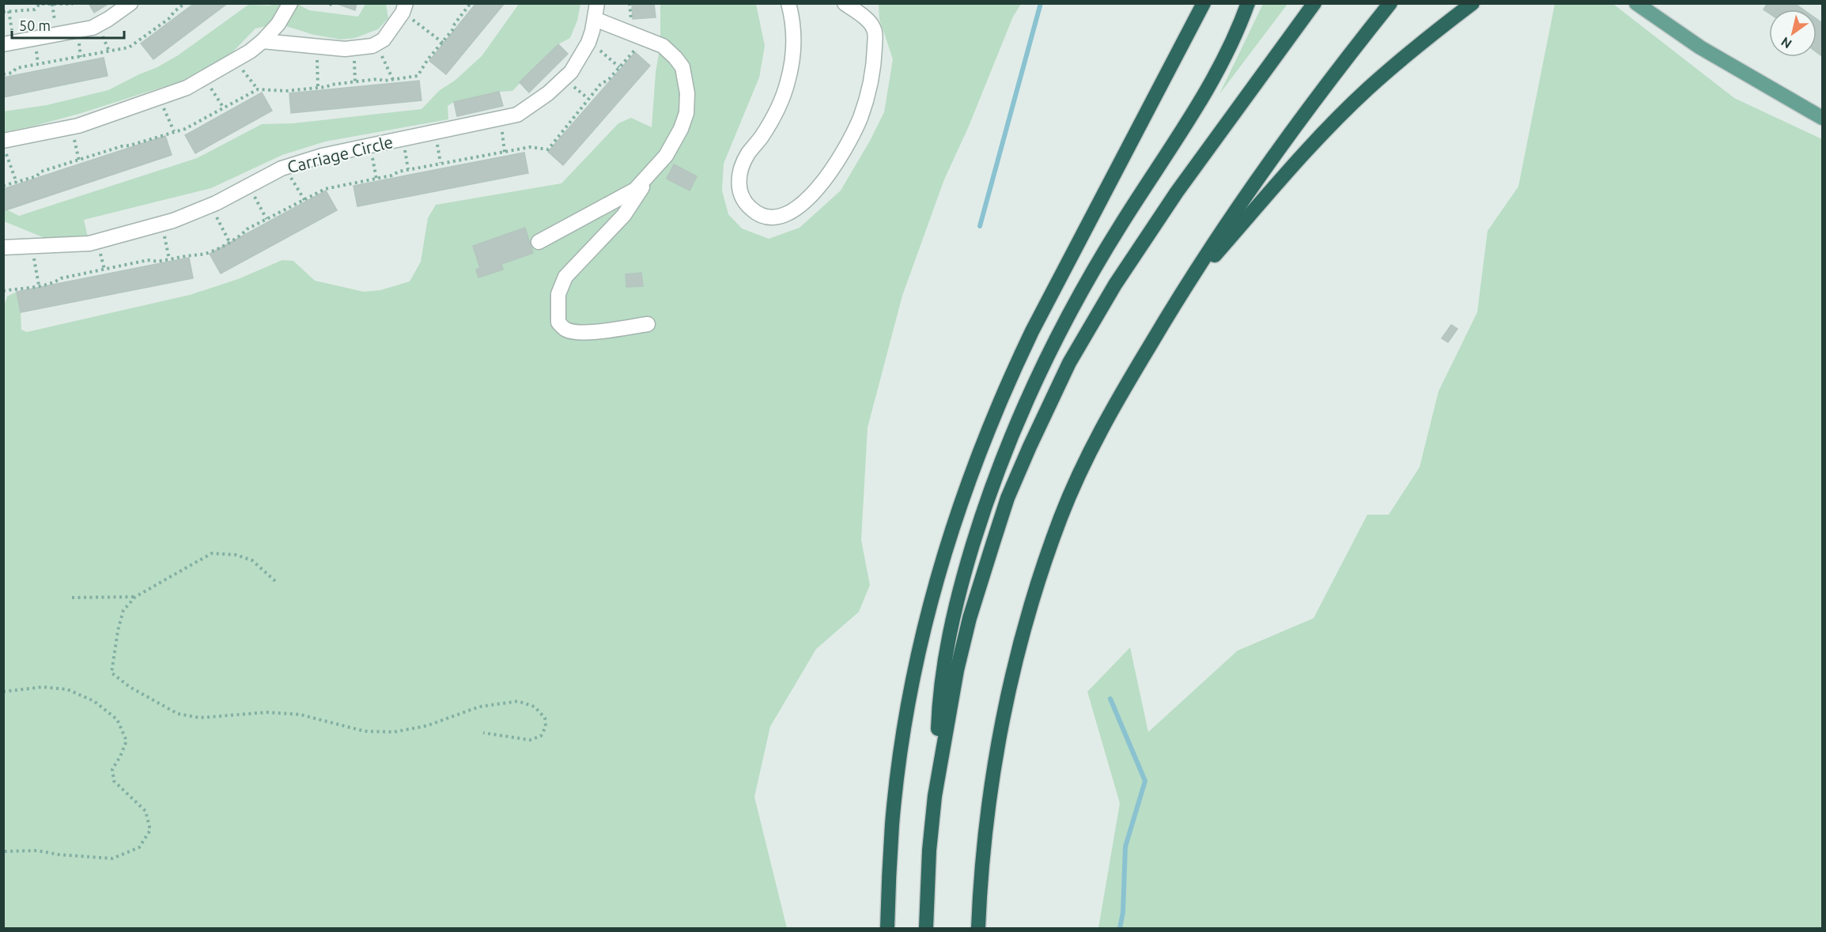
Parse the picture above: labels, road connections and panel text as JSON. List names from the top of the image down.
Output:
{
  "streets": {
    "street": ["Carriage Circle"]
  },
  "scale_bar": "50 m",
  "north": "bottom left"
}
